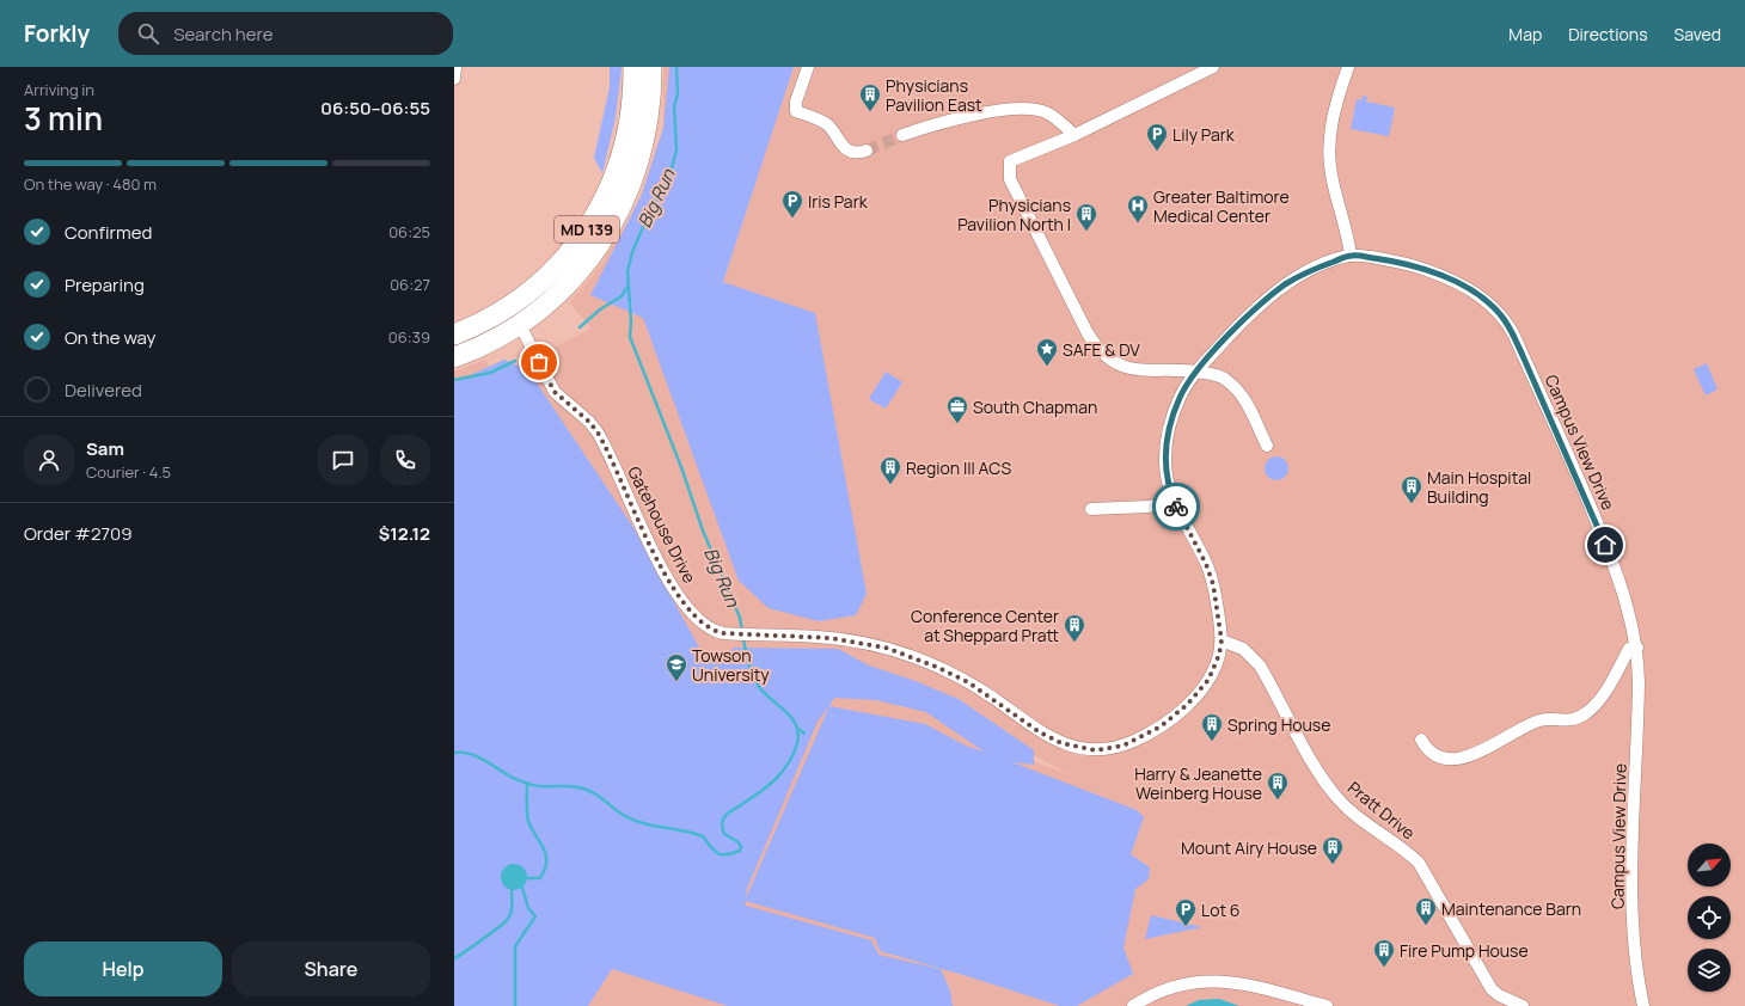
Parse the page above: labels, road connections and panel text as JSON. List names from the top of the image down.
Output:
{
  "streets": {
    "main road": ["MD 139"],
    "street": ["Campus View Drive", "Gatehouse Drive", "Pratt Drive"]
  },
  "crossings": [
    ["MD 139", "Gatehouse Drive"],
    ["Campus View Drive", "Gatehouse Drive"],
    ["Gatehouse Drive", "Pratt Drive"]
  ],
  "water": ["Big Run"],
  "places": {
    "building": [
      "Physicians Pavilion East",
      "Physicians Pavilion North I",
      "Region III ACS",
      "Main Hospital Building",
      "Conference Center at Sheppard Pratt",
      "Spring House",
      "Harry & Jeanette Weinberg House",
      "Mount Airy House",
      "Maintenance Barn",
      "Fire Pump House"
    ],
    "parking": ["Lily Park", "Iris Park", "Lot 6"],
    "hospital": ["Greater Baltimore Medical Center"],
    "place": ["SAFE & DV"],
    "office": ["South Chapman"],
    "school or university": ["Towson University"]
  },
  "north": "top right",
  "page": {
    "header": "Forkly",
    "search": "Search here",
    "nav": ["Map", "Directions", "Saved"],
    "heading": ["3 min", "Arriving in", "06:50–06:55"],
    "panel": [
      "Sam",
      "Courier · 4.5",
      "Order #2709",
      "$12.12"
    ],
    "bar": "On the way · 480 m",
    "list": [
      ["Confirmed", "06:25"],
      ["Preparing", "06:27"],
      ["On the way", "06:39"],
      "Delivered"
    ],
    "buttons": ["Help", "Share"]
  }
}
